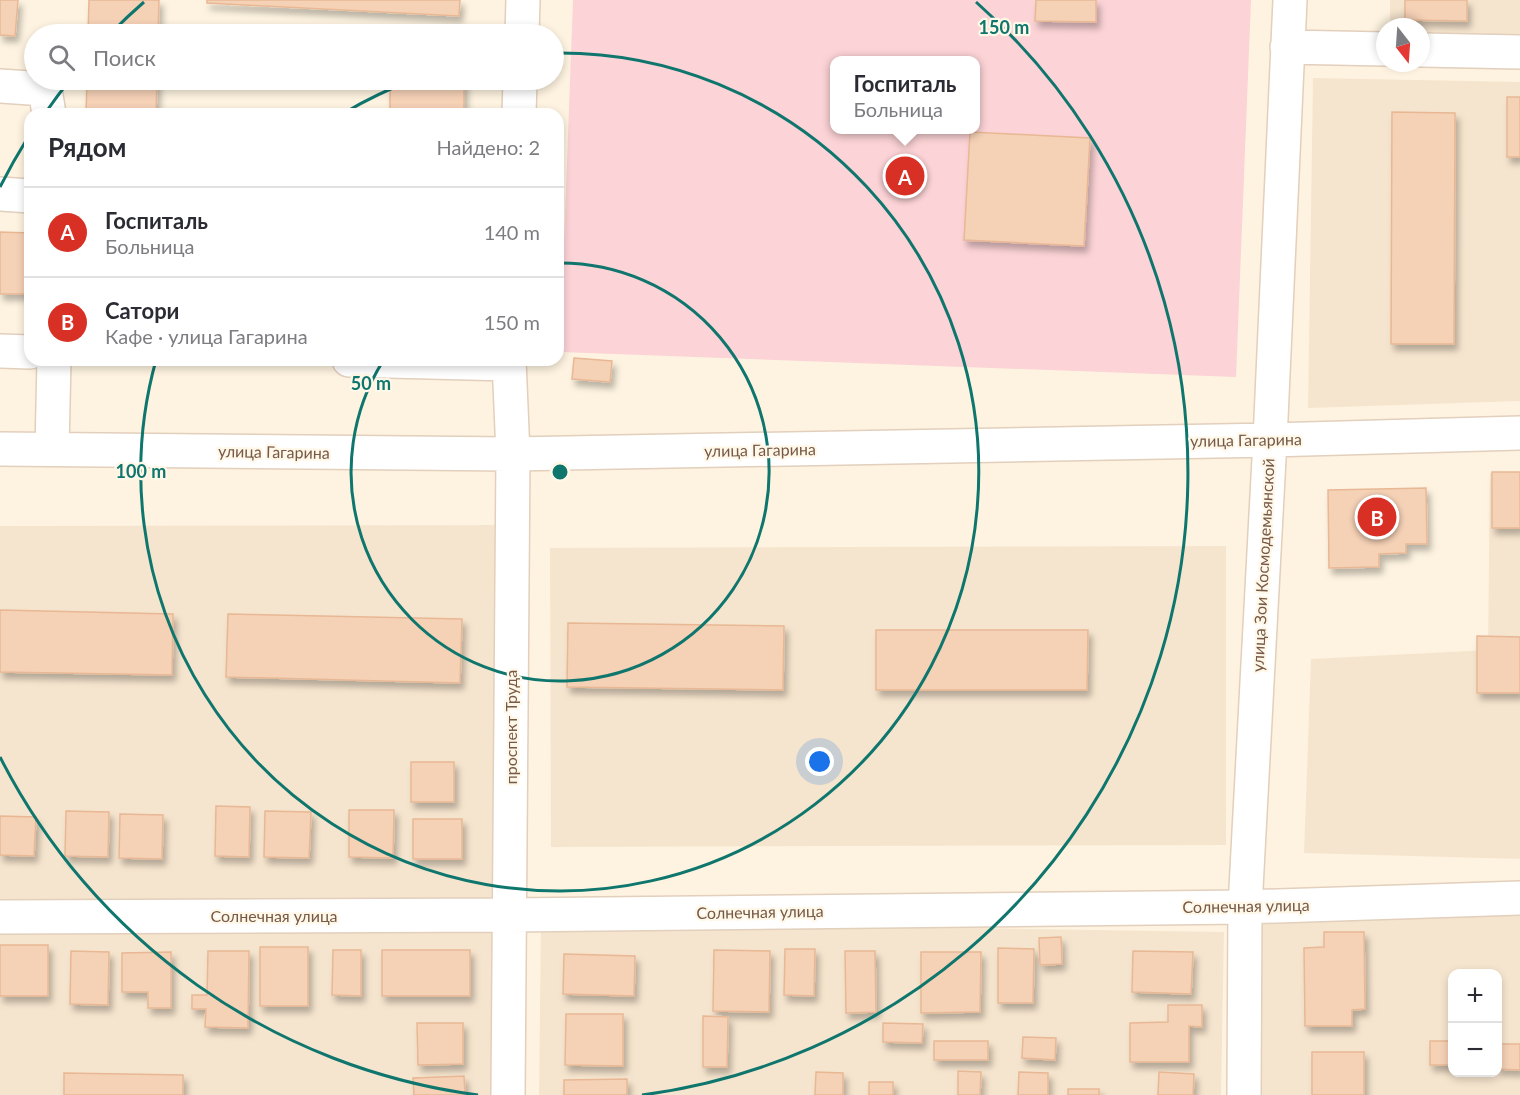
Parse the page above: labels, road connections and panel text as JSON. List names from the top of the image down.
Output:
{
  "streets": {
    "street": [
      "улица Гагарина",
      "улица Зои Космодемьянской",
      "проспект Труда",
      "Солнечная улица"
    ]
  },
  "crossings": [
    ["улица Гагарина", "улица Зои Космодемьянской"],
    ["улица Гагарина", "проспект Труда"],
    ["улица Зои Космодемьянской", "Солнечная улица"],
    ["проспект Труда", "Солнечная улица"]
  ],
  "north": "bottom",
  "page": {
    "search": "Поиск",
    "popup": ["Госпиталь", "Больница"],
    "heading": ["Рядом", "Найдено: 2"],
    "pins": ["A", "B"],
    "list": [
      {
        "mark": "A",
        "name": "Госпиталь",
        "note": "Больница",
        "value": "140 m"
      },
      {
        "mark": "B",
        "name": "Сатори",
        "note": "Кафе · улица Гагарина",
        "value": "150 m"
      }
    ],
    "map_buttons": ["+", "−"]
  },
  "rings": ["150 m", "50 m", "100 m"]
}
